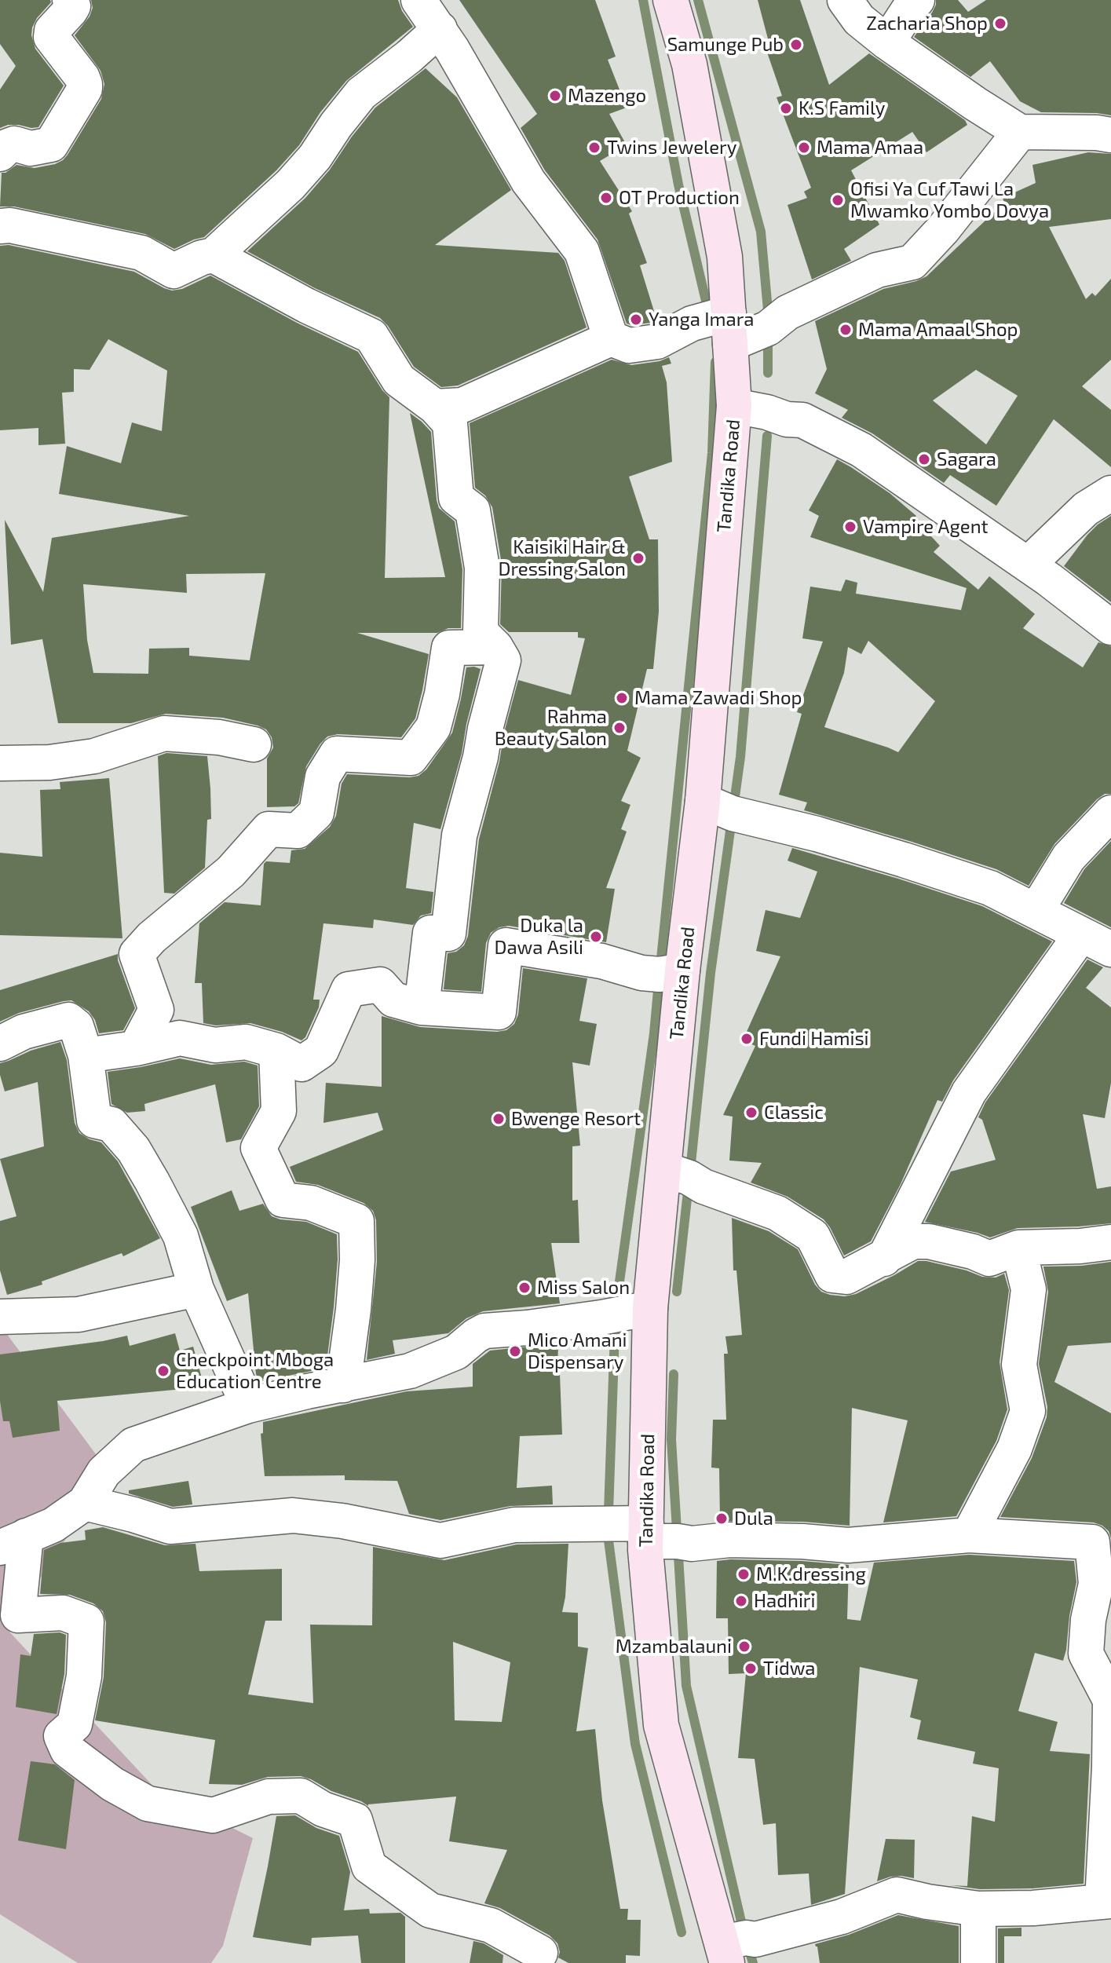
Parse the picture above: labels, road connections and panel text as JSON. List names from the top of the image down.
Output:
{
  "streets": {
    "street": ["Tandika Road"]
  },
  "places": [
    "Zacharia Shop",
    "Samunge Pub",
    "Mazengo",
    "K.S Family",
    "Twins Jewelery",
    "Mama Amaa",
    "OT Production",
    "Ofisi Ya Cuf Tawi La Mwamko Yombo Dovya",
    "Yanga Imara",
    "Mama Amaal Shop",
    "Sagara",
    "Vampire Agent",
    "Kaisiki Hair & Dressing Salon",
    "Mama Zawadi Shop",
    "Rahma Beauty Salon",
    "Duka la Dawa Asili",
    "Fundi Hamisi",
    "Classic",
    "Bwenge Resort",
    "Miss Salon",
    "Mico Amani Dispensary",
    "Checkpoint Mboga Education Centre",
    "Dula",
    "M.K.dressing",
    "Hadhiri",
    "Mzambalauni",
    "Tidwa"
  ]
}
